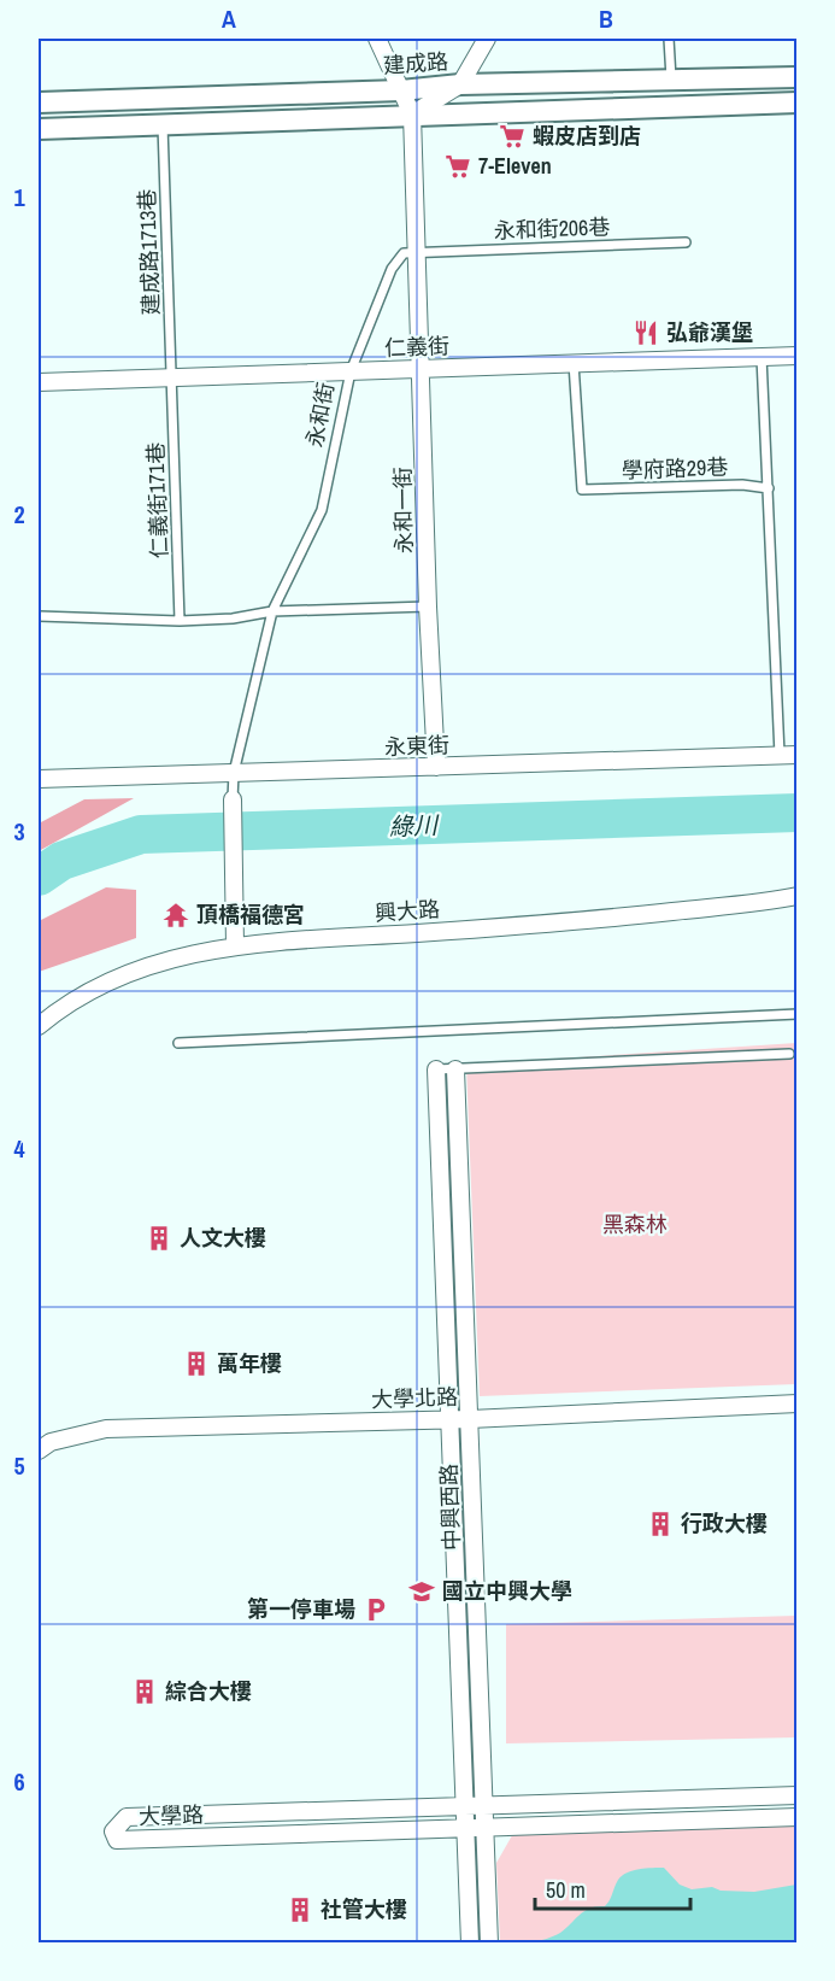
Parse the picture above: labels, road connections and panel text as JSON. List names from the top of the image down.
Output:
{
  "streets": {
    "street": [
      "建成路",
      "仁義街",
      "永和一街",
      "永東街",
      "興大路",
      "大學北路",
      "中興西路",
      "大學路"
    ],
    "lane": [
      "永和街206巷",
      "建成路1713巷",
      "永和街",
      "學府路29巷",
      "仁義街171巷"
    ]
  },
  "crossings": [
    ["永和街206巷", "永和街"],
    ["永和街206巷", "永和一街"],
    ["建成路1713巷", "仁義街"],
    ["建成路1713巷", "仁義街171巷"],
    ["仁義街", "永和街"],
    ["仁義街", "學府路29巷"],
    ["仁義街", "仁義街171巷"],
    ["仁義街", "永和一街"],
    ["永和街", "永和一街"],
    ["永和街", "永東街"],
    ["永和一街", "永東街"],
    ["大學北路", "中興西路"],
    ["中興西路", "大學路"]
  ],
  "water": ["綠川"],
  "parks": ["黑森林"],
  "places": {
    "supermarket": ["蝦皮店到店", "7-Eleven"],
    "restaurant": ["弘爺漢堡"],
    "temple": ["頂橋福德宮"],
    "building": [
      "人文大樓",
      "萬年樓",
      "行政大樓",
      "綜合大樓",
      "社管大樓"
    ],
    "school or university": ["國立中興大學"],
    "parking": ["第一停車場"]
  },
  "scale_bar": "50 m",
  "grid": {
    "columns": ["A", "B"],
    "rows": [
      "1",
      "2",
      "3",
      "4",
      "5",
      "6"
    ]
  }
}
